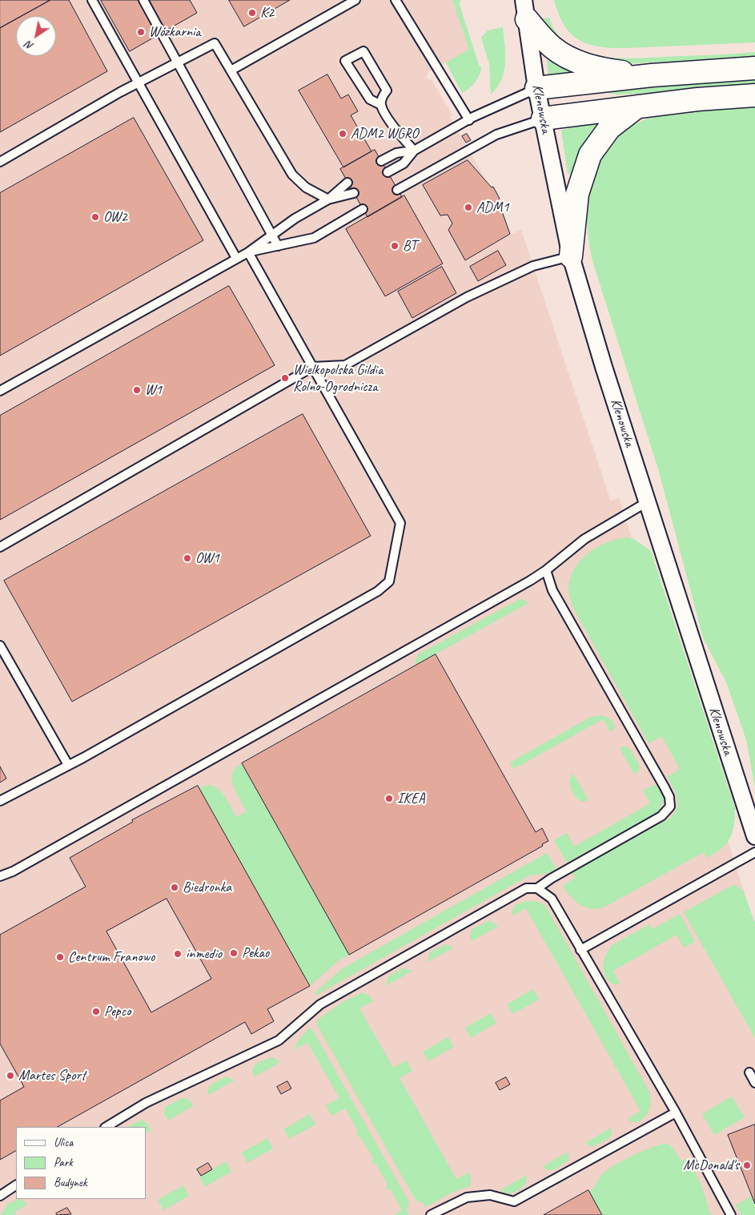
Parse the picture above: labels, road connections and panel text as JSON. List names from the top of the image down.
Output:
{
  "streets": {
    "street": ["Klenowska"]
  },
  "places": [
    "K2",
    "Wózkarnia",
    "ADM2 WGRO",
    "ADM1",
    "OW2",
    "BT",
    "Wielkopolska Gildia Rolno-Ogrodnicza",
    "W1",
    "OW1",
    "IKEA",
    "Biedronka",
    "Pekao",
    "inmedio",
    "Centrum Franowo",
    "Pepco",
    "Martes Sport",
    "McDonald's"
  ],
  "legend": ["Ulica", "Park", "Budynek"],
  "north": "bottom left"
}
